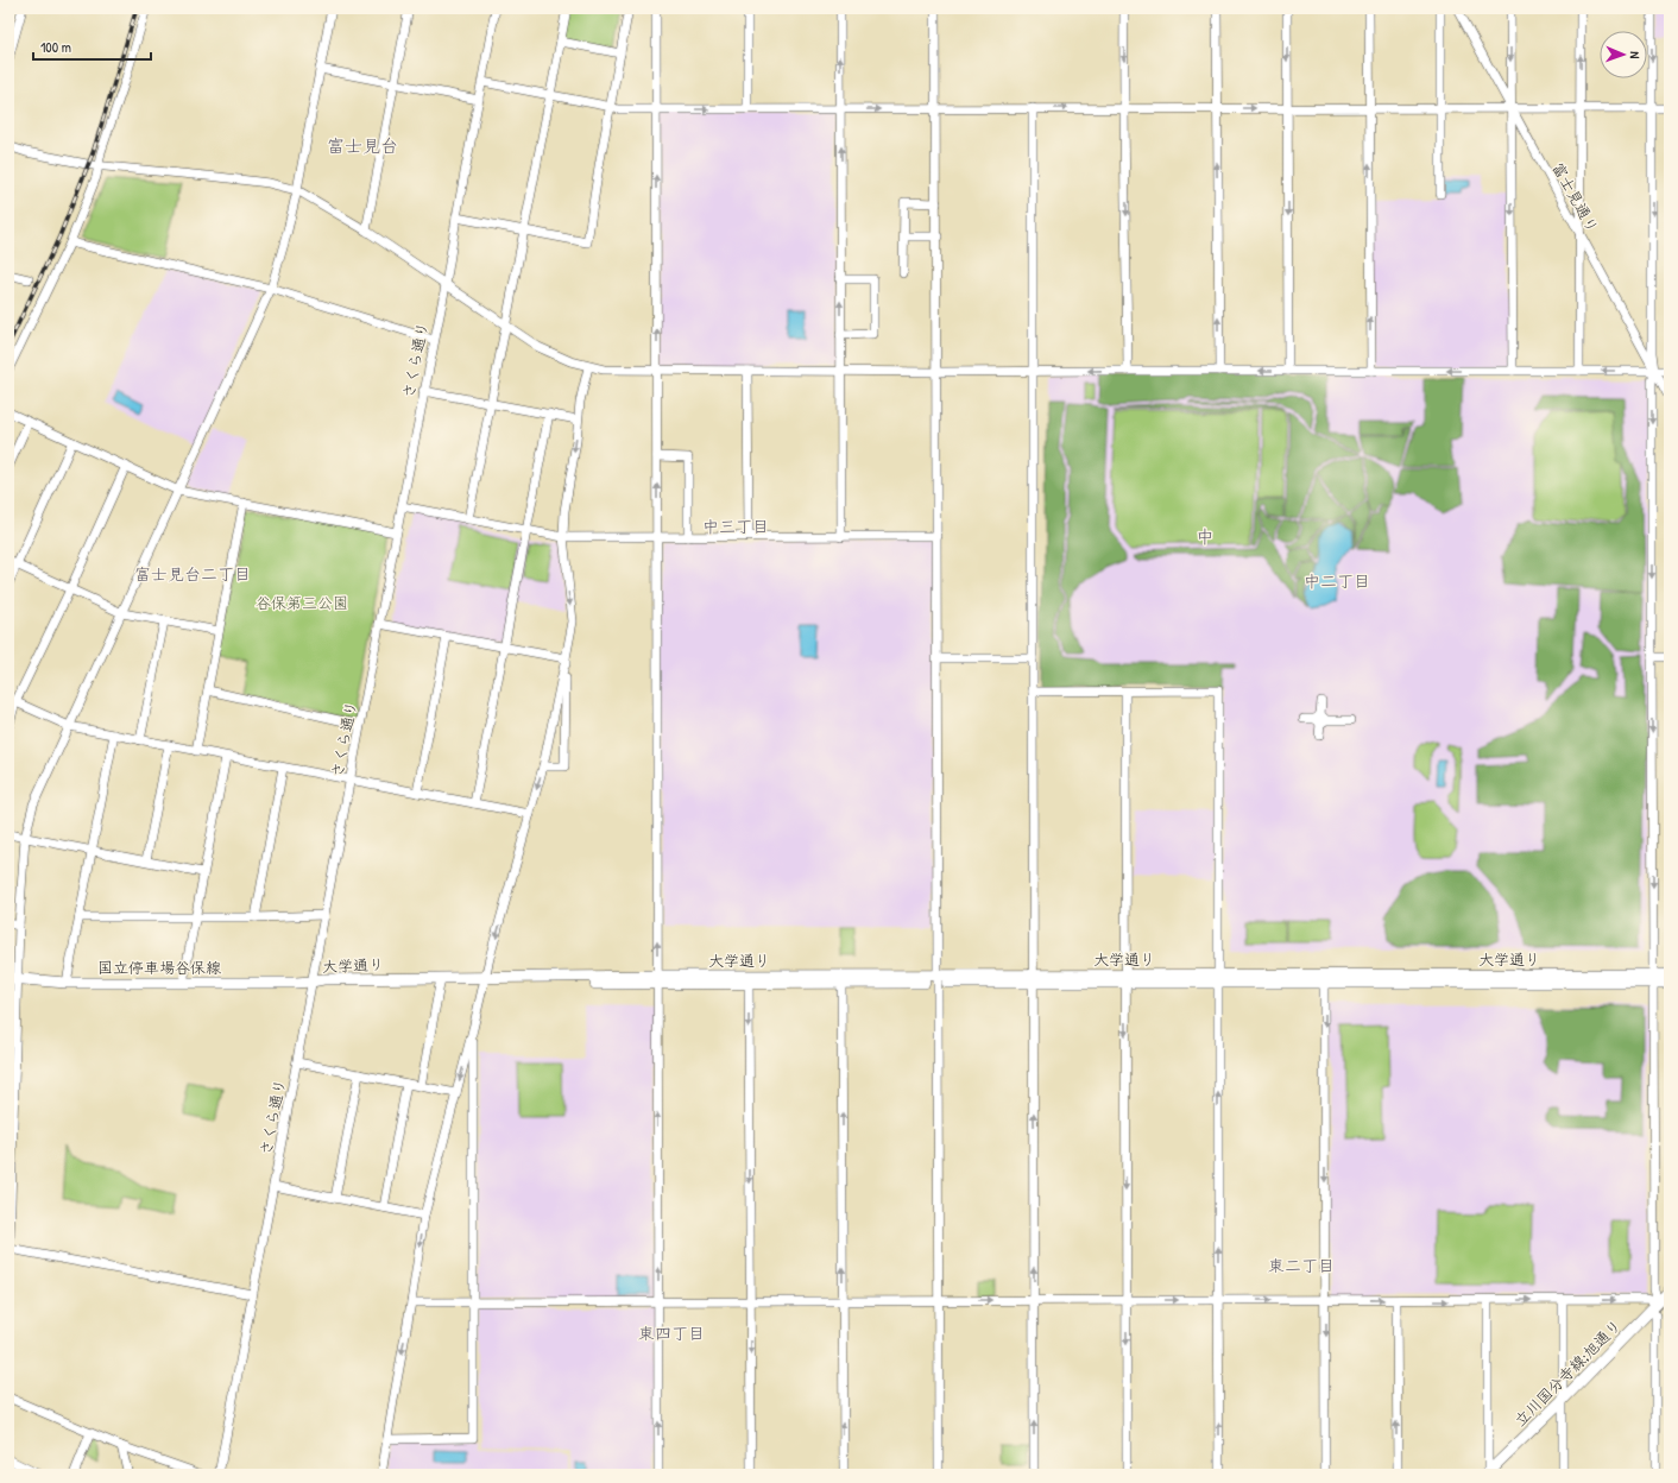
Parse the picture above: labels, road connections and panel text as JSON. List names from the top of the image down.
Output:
{
  "streets": {
    "main road": ["大学通り", "国立停車場谷保線", "立川国分寺線;旭通り"],
    "street": ["富士見通り", "さくら通り"]
  },
  "crossings": [
    ["さくら通り", "大学通り"],
    ["さくら通り", "国立停車場谷保線"],
    ["大学通り", "国立停車場谷保線"]
  ],
  "districts": [
    "富士見台",
    "中三丁目",
    "中",
    "富士見台二丁目",
    "中二丁目",
    "東二丁目",
    "東四丁目"
  ],
  "parks": ["谷保第三公園"],
  "scale_bar": "100 m",
  "north": "right"
}
